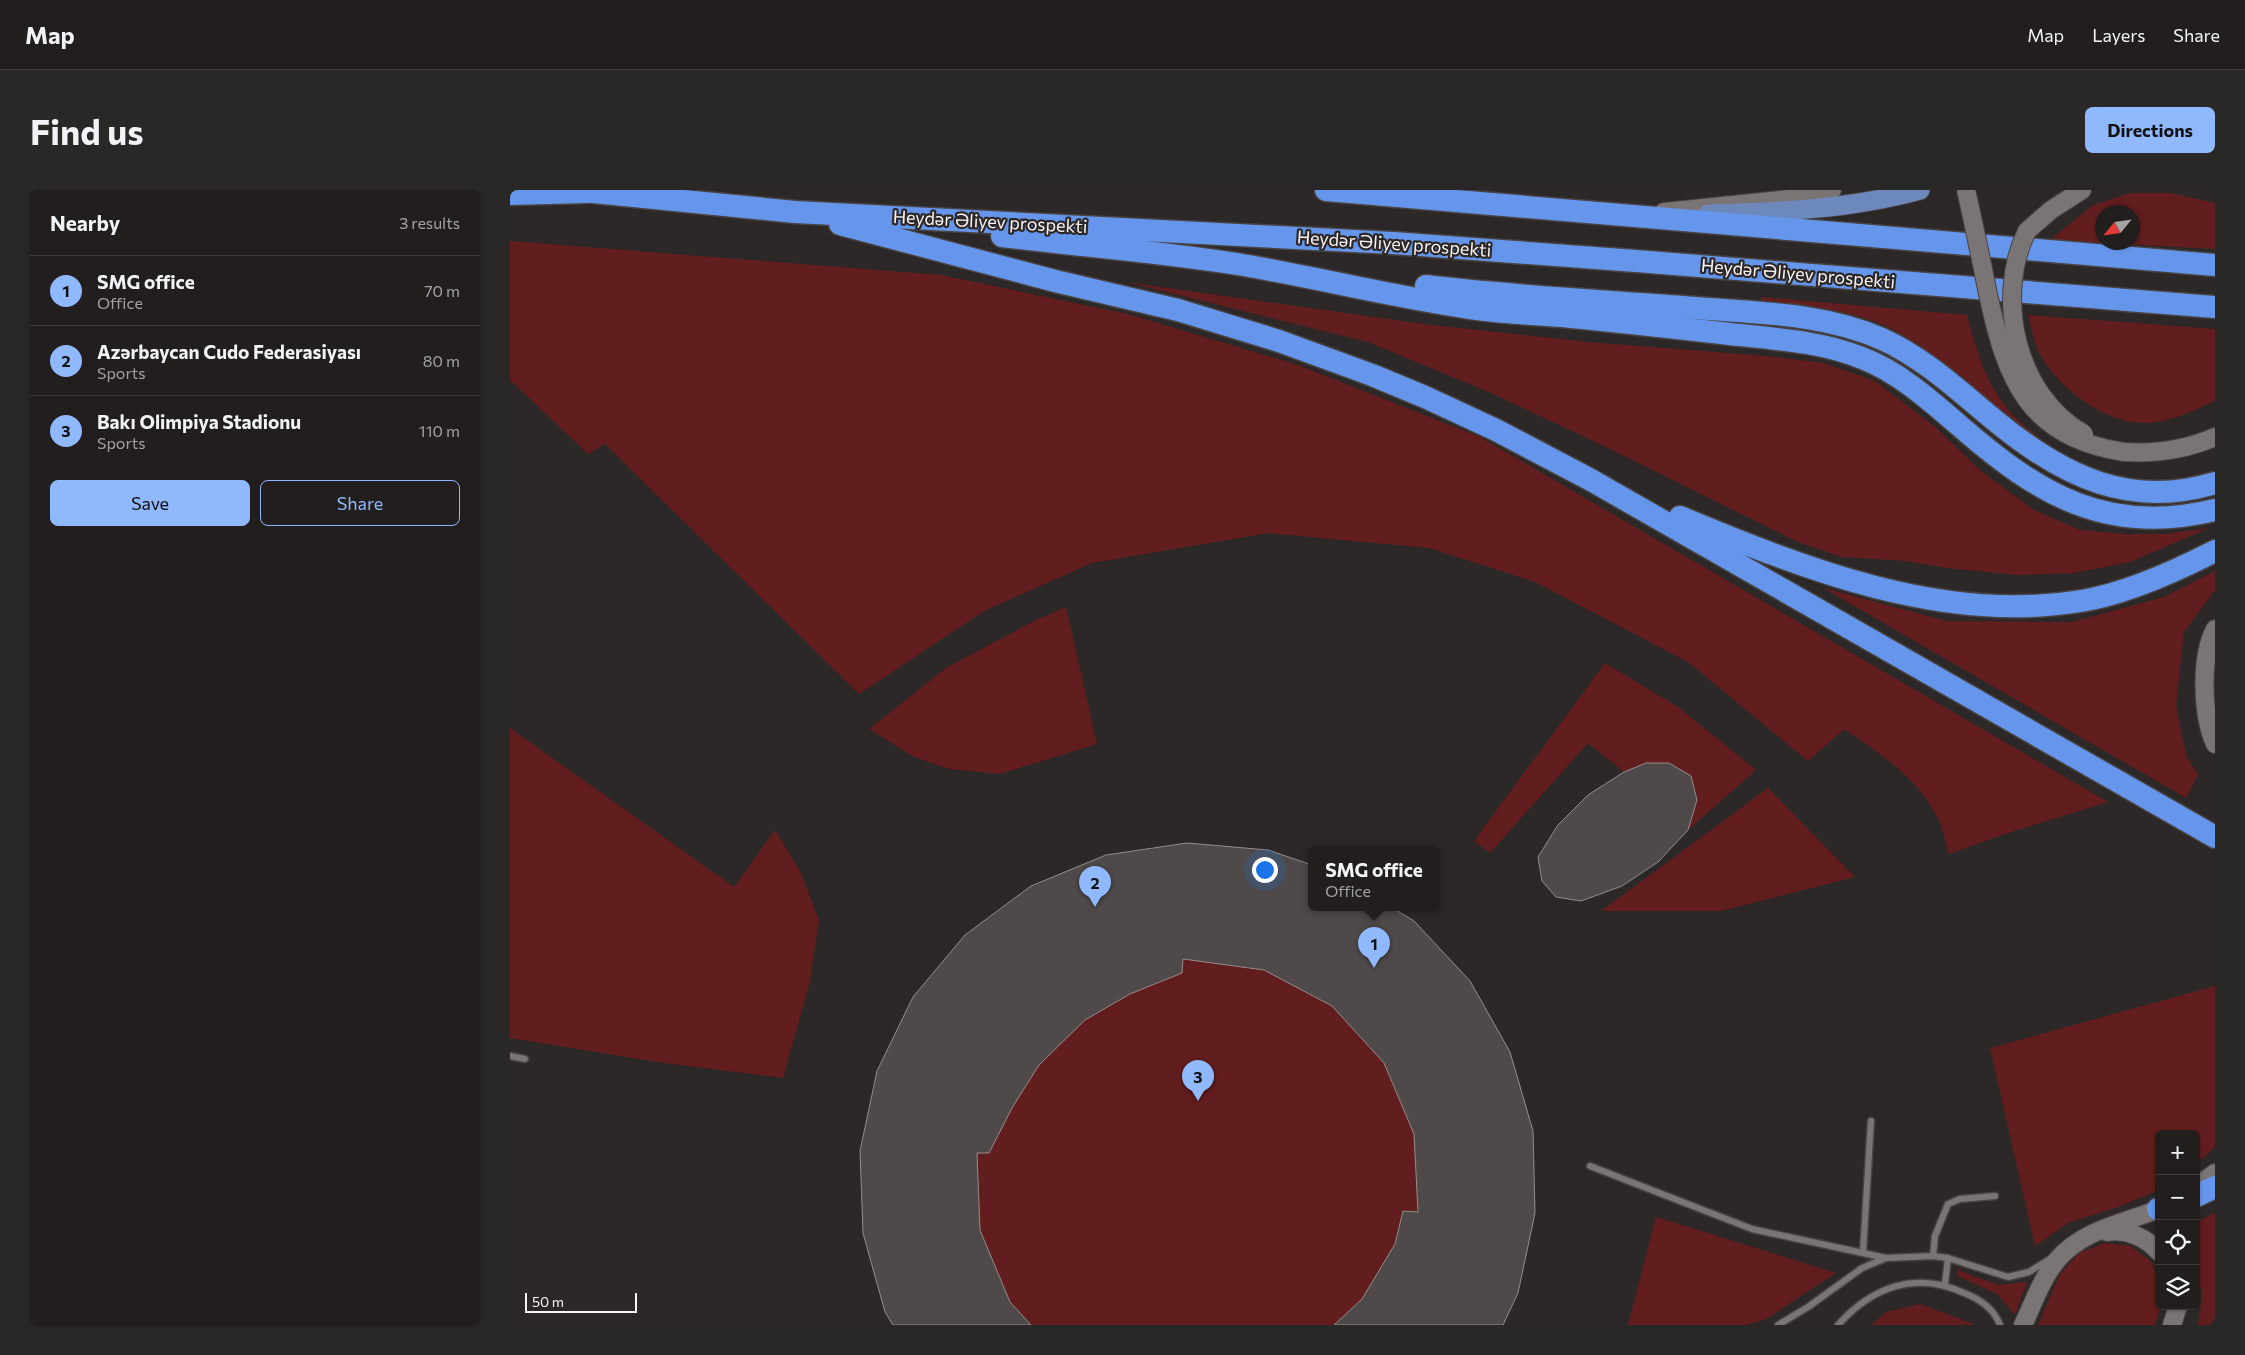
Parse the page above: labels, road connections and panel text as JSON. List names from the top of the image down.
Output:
{
  "streets": {
    "highway": ["Heydər Əliyev prospekti"]
  },
  "scale_bar": "50 m",
  "north": "bottom left",
  "page": {
    "header": "Map",
    "nav": ["Map", "Layers", "Share"],
    "buttons": [
      "Directions",
      ["Save", "Share"]
    ],
    "title": "Find us",
    "heading": ["Nearby", "3 results"],
    "list": [
      {
        "mark": "1",
        "name": "SMG office",
        "note": "Office",
        "value": "70 m"
      },
      {
        "mark": "2",
        "name": "Azərbaycan Cudo Federasiyası",
        "note": "Sports",
        "value": "80 m"
      },
      {
        "mark": "3",
        "name": "Bakı Olimpiya Stadionu",
        "note": "Sports",
        "value": "110 m"
      }
    ],
    "popup": ["SMG office", "Office"],
    "pins": ["2", "1", "3"],
    "map_buttons": ["+", "−"],
    "scale": "50 m"
  }
}
